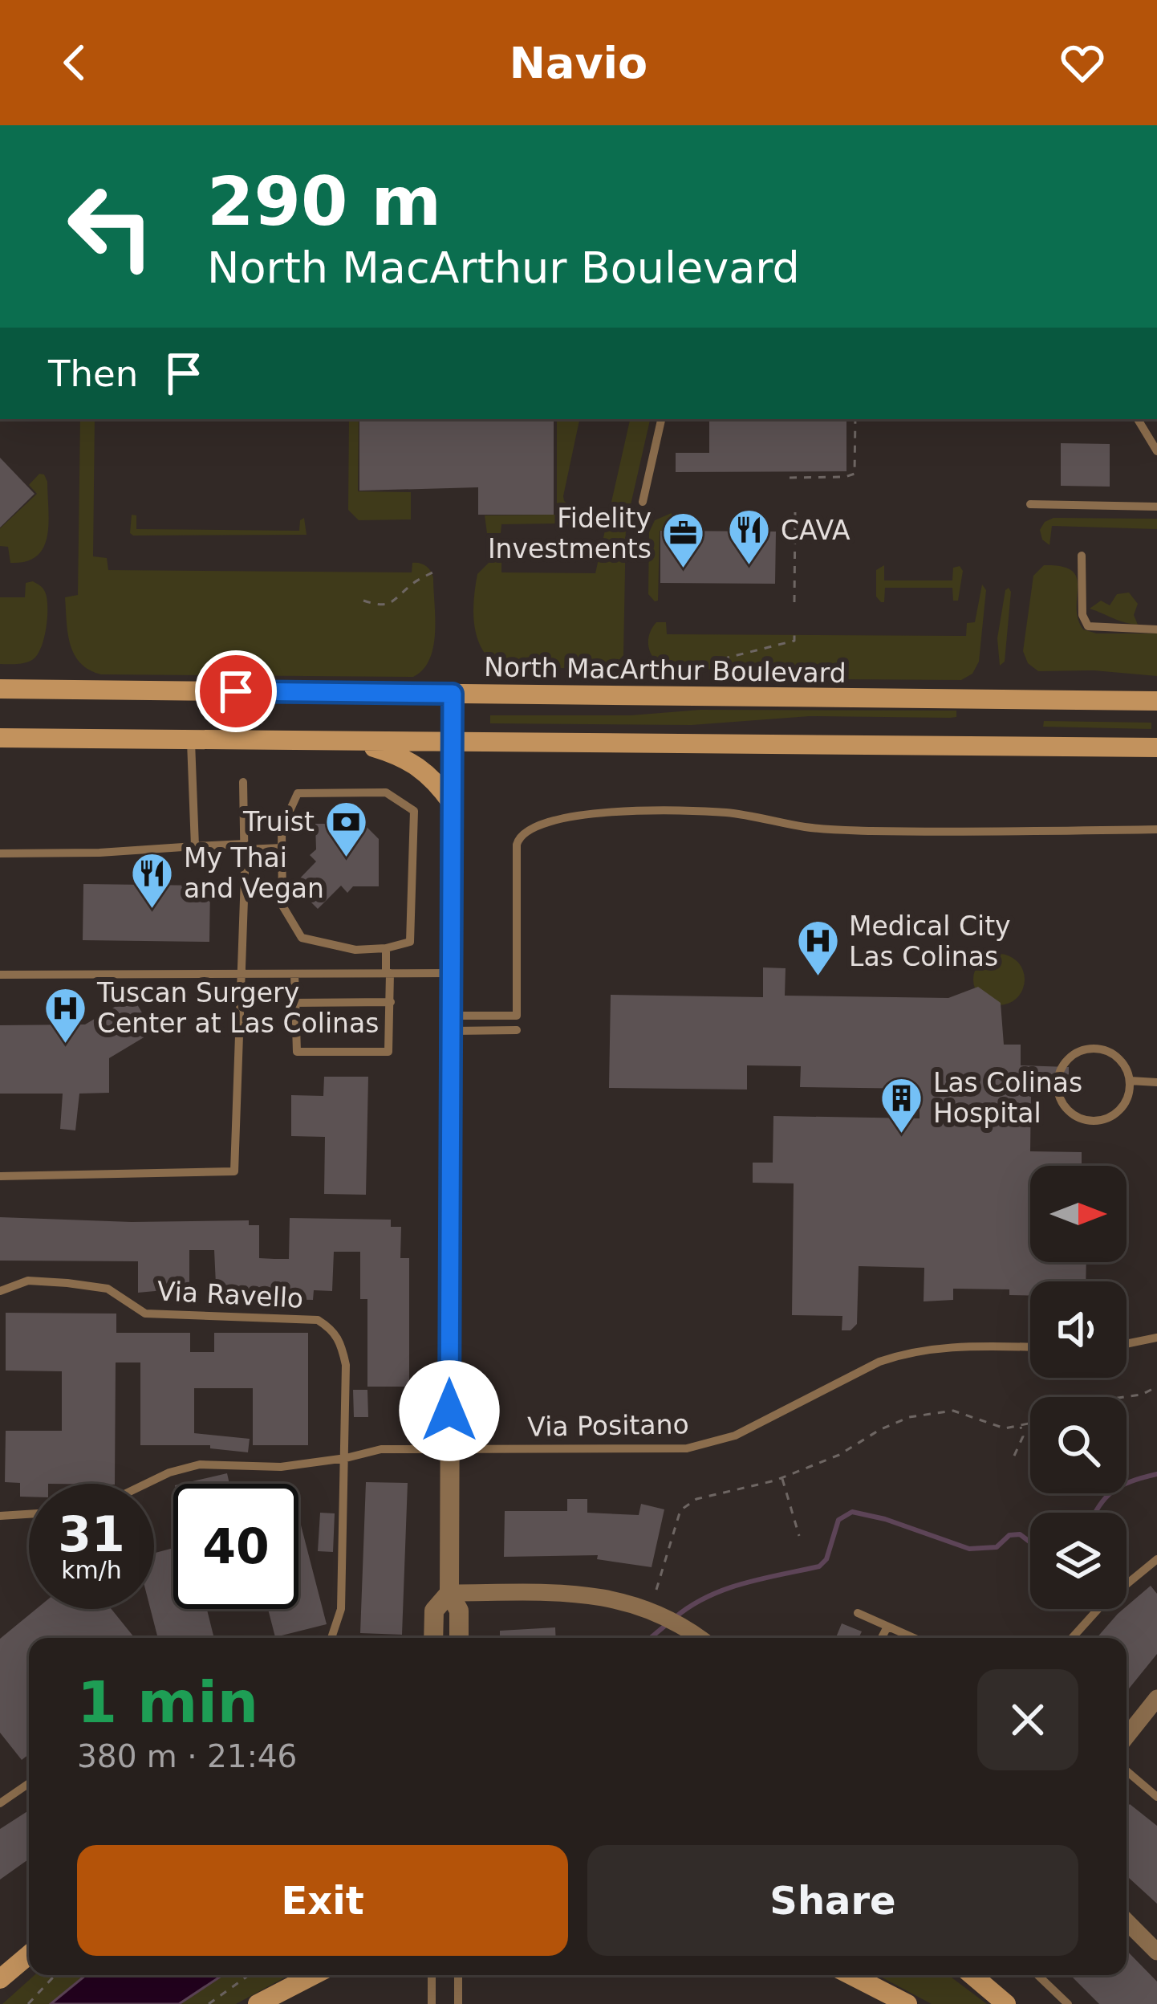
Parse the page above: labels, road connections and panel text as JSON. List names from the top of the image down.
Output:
{
  "streets": {
    "main road": ["North MacArthur Boulevard"],
    "lane": ["Via Ravello", "Via Positano"]
  },
  "crossings": [
    ["Via Ravello", "Via Positano"]
  ],
  "places": {
    "restaurant": ["CAVA", "My Thai and Vegan"],
    "office": ["Fidelity Investments"],
    "bank": ["Truist"],
    "hospital": ["Medical City Las Colinas", "Tuscan Surgery Center at Las Colinas"],
    "building": ["Las Colinas Hospital"]
  },
  "north": "right",
  "page": {
    "header": "Navio",
    "turn": ["290 m", "North MacArthur Boulevard"],
    "then": "Then",
    "speed": "31 km/h",
    "limit": "40",
    "heading": ["1 min", "380 m · 21:46"],
    "buttons": ["Exit", "Share"]
  }
}
